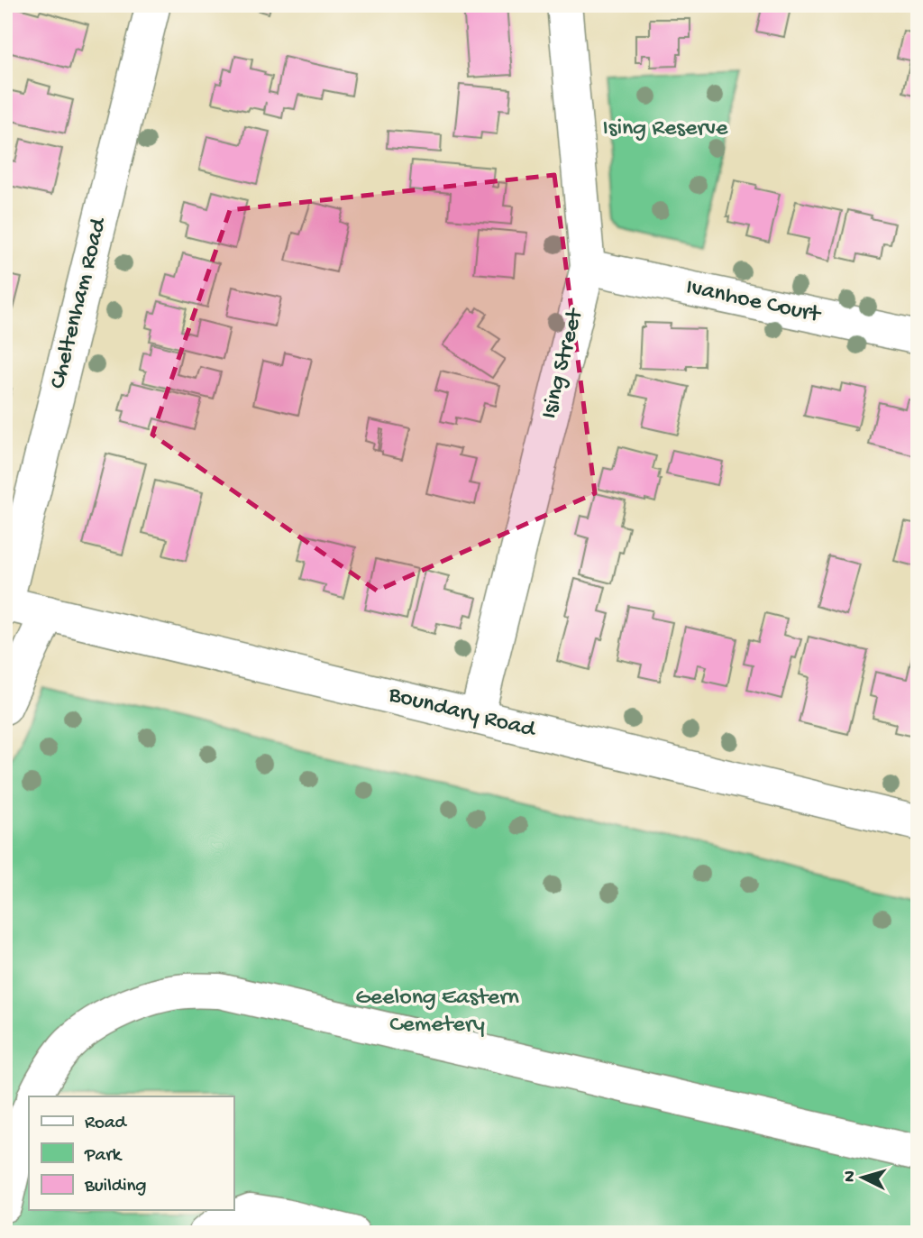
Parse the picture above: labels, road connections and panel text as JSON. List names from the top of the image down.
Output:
{
  "streets": {
    "street": [
      "Ivanhoe Court",
      "Cheltenham Road",
      "Ising Street",
      "Boundary Road"
    ]
  },
  "crossings": [
    ["Ivanhoe Court", "Ising Street"],
    ["Cheltenham Road", "Boundary Road"],
    ["Ising Street", "Boundary Road"]
  ],
  "parks": ["Ising Reserve", "Geelong Eastern Cemetery"],
  "legend": ["Road", "Park", "Building"],
  "north": "left"
}
